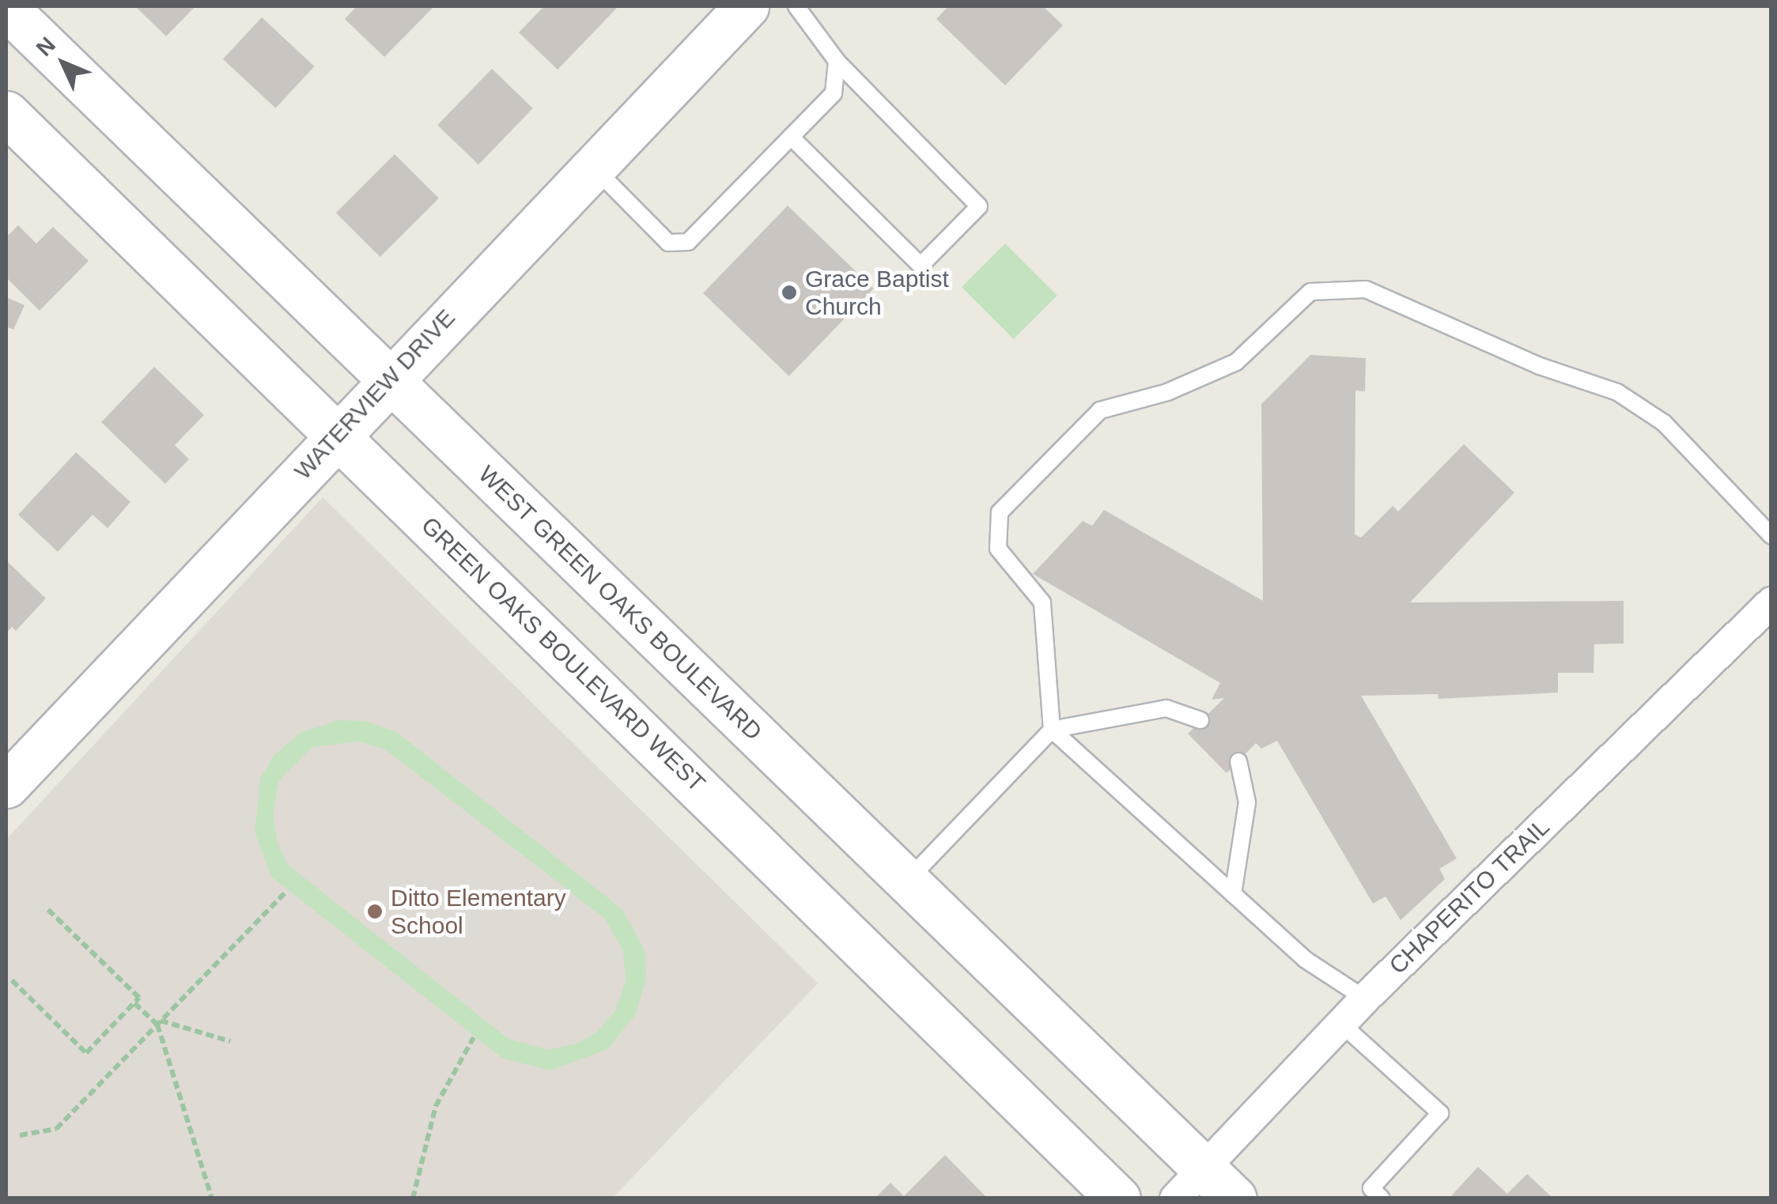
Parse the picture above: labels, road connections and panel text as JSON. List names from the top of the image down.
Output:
{
  "streets": {
    "main road": ["WATERVIEW DRIVE", "WEST GREEN OAKS BOULEVARD", "GREEN OAKS BOULEVARD WEST"],
    "street": ["CHAPERITO TRAIL"]
  },
  "crossings": [
    ["WATERVIEW DRIVE", "WEST GREEN OAKS BOULEVARD"],
    ["WATERVIEW DRIVE", "GREEN OAKS BOULEVARD WEST"],
    ["WEST GREEN OAKS BOULEVARD", "CHAPERITO TRAIL"]
  ],
  "places": ["Grace Baptist Church", "Ditto Elementary School"],
  "north": "top left"
}
